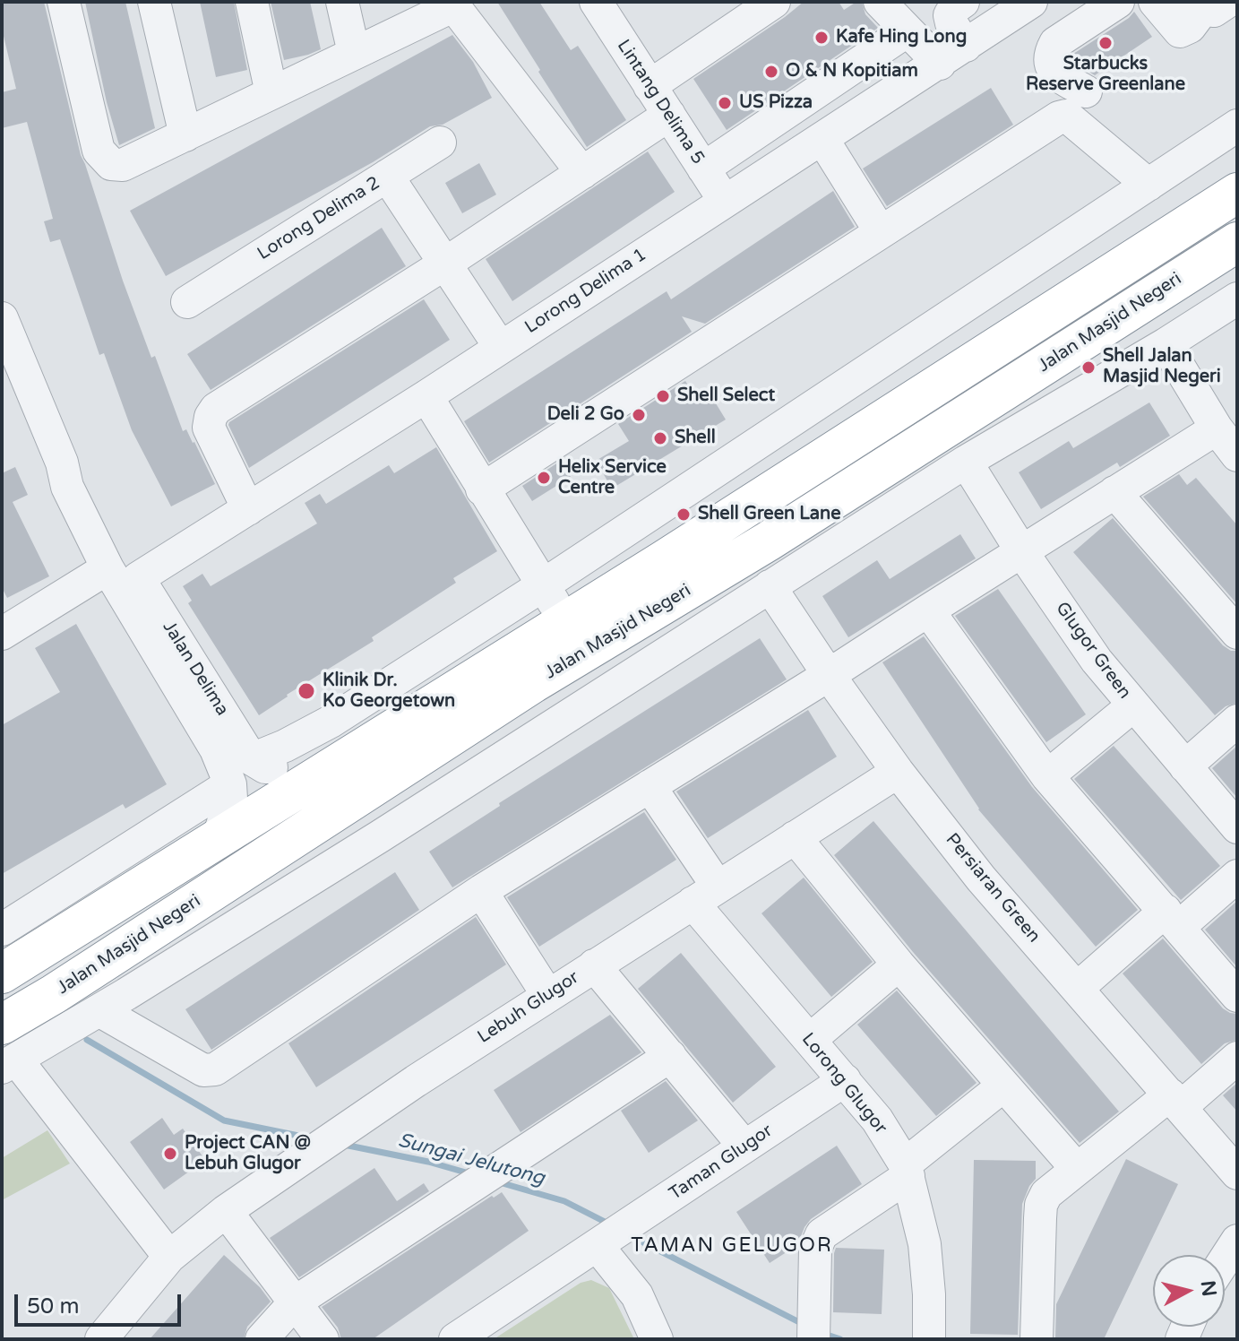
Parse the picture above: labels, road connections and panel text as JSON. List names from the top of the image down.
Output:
{
  "streets": {
    "highway": ["Jalan Masjid Negeri"],
    "street": [
      "Lintang Delima 5",
      "Lorong Delima 2",
      "Lorong Delima 1",
      "Glugor Green",
      "Jalan Delima",
      "Persiaran Green",
      "Lebuh Glugor",
      "Lorong Glugor",
      "Taman Glugor"
    ]
  },
  "crossings": [
    ["Lintang Delima 5", "Lorong Delima 1"],
    ["Lorong Delima 2", "Lorong Delima 1"],
    ["Lorong Delima 1", "Jalan Delima"],
    ["Persiaran Green", "Lebuh Glugor"],
    ["Lebuh Glugor", "Lorong Glugor"],
    ["Lorong Glugor", "Taman Glugor"]
  ],
  "districts": ["TAMAN GELUGOR"],
  "water": ["Sungai Jelutong"],
  "places": [
    "Kafe Hing Long",
    "Starbucks Reserve Greenlane",
    "O & N Kopitiam",
    "US Pizza",
    "Shell Jalan Masjid Negeri",
    "Shell Select",
    "Deli 2 Go",
    "Shell",
    "Helix Service Centre",
    "Shell Green Lane",
    "Klinik Dr. Ko Georgetown",
    "Project CAN @ Lebuh Glugor"
  ],
  "scale_bar": "50 m",
  "north": "right"
}
